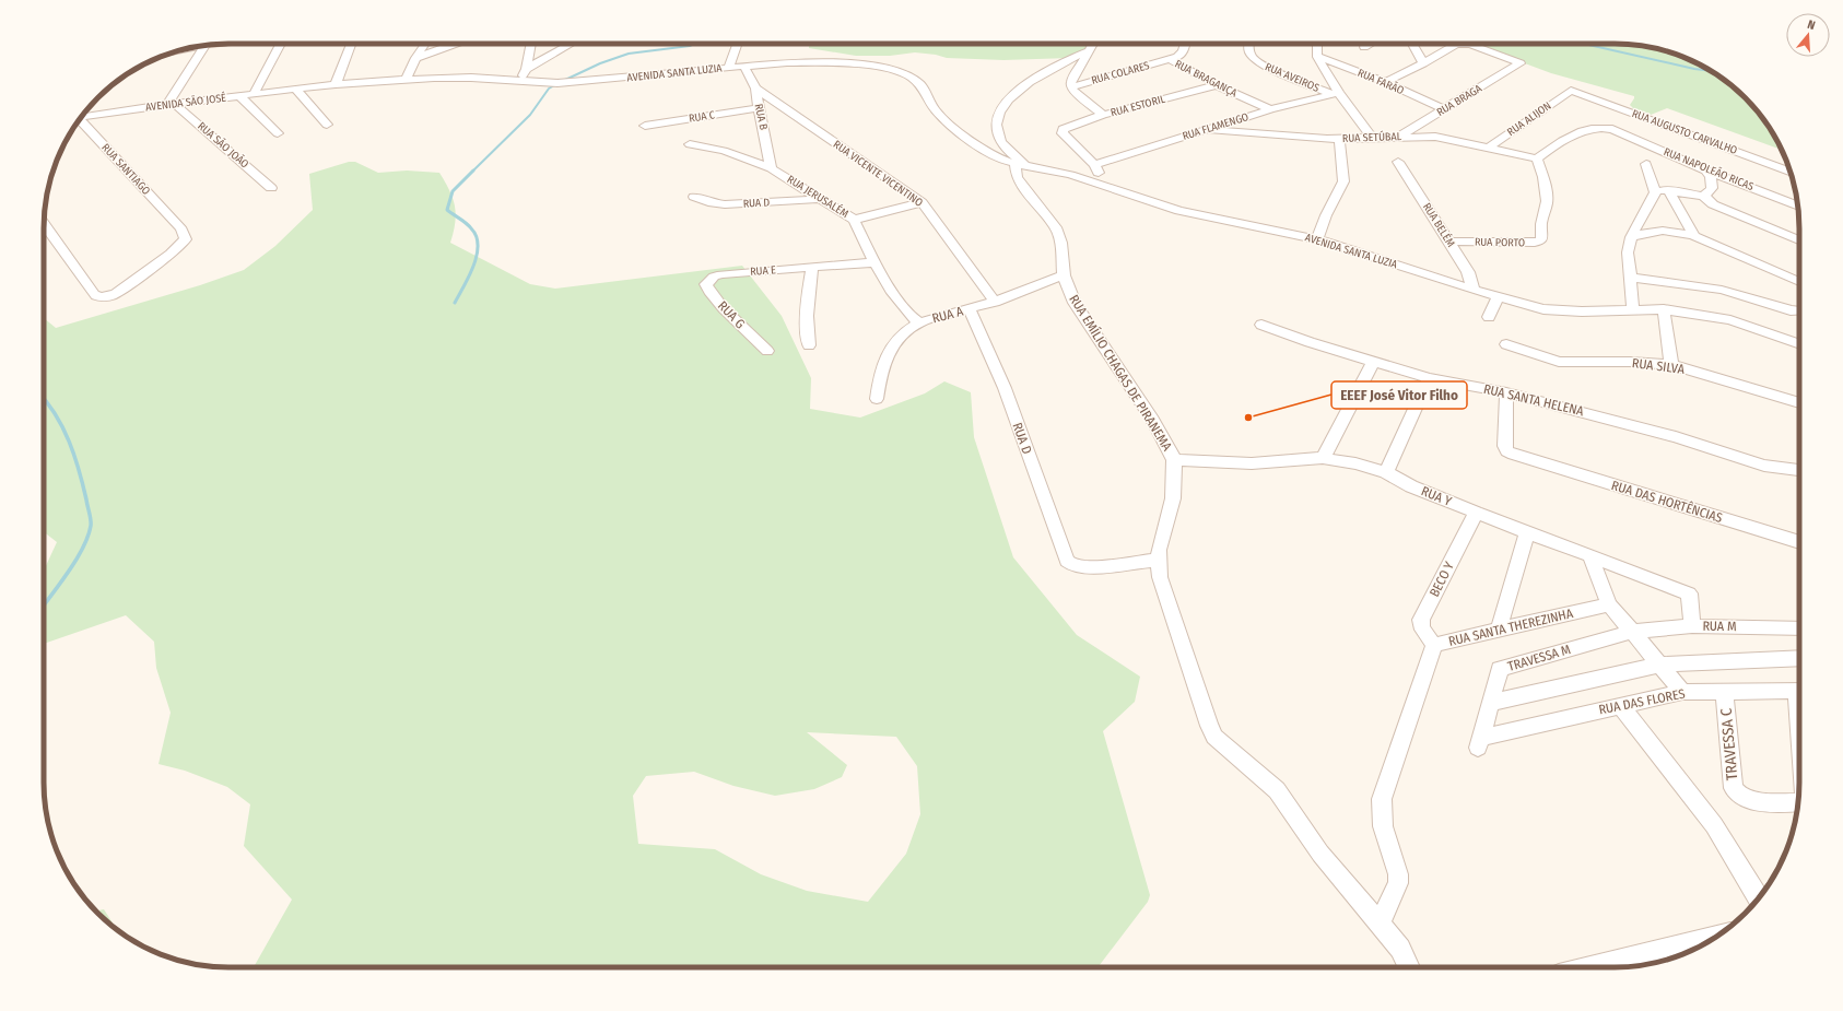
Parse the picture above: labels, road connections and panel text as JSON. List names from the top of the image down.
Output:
{
  "streets": {
    "street": [
      "AVENIDA SANTA LUZIA",
      "RUA COLARES",
      "RUA AVEIROS",
      "RUA BRAGANÇA",
      "RUA FARÃO",
      "RUA BRAGA",
      "AVENIDA SÃO JOSÉ",
      "RUA ESTORIL",
      "RUA C",
      "RUA B",
      "RUA ALIJON",
      "RUA FLAMENGO",
      "RUA AUGUSTO CARVALHO",
      "RUA SETÚBAL",
      "RUA SÃO JOÃO",
      "RUA SANTIAGO",
      "RUA NAPOLEÃO RICAS",
      "RUA VICENTE VICENTINO",
      "RUA JERUSALÉM",
      "RUA D",
      "RUA BELÉM",
      "RUA PORTO",
      "RUA E",
      "RUA G",
      "RUA A",
      "RUA SILVA",
      "RUA EMÍLIO CHAGAS DE PIRANEMA",
      "RUA SANTA HELENA",
      "RUA Y",
      "RUA DAS HORTÊNCIAS",
      "BECO Y",
      "RUA M",
      "RUA SANTA THEREZINHA",
      "TRAVESSA M",
      "RUA DAS FLORES",
      "TRAVESSA C"
    ]
  },
  "crossings": [
    ["AVENIDA SANTA LUZIA", "AVENIDA SÃO JOSÉ"],
    ["AVENIDA SANTA LUZIA", "RUA B"],
    ["AVENIDA SANTA LUZIA", "RUA BELÉM"],
    ["AVENIDA SANTA LUZIA", "RUA EMÍLIO CHAGAS DE PIRANEMA"],
    ["RUA COLARES", "RUA BRAGANÇA"],
    ["RUA AVEIROS", "RUA FLAMENGO"],
    ["RUA AVEIROS", "RUA SETÚBAL"],
    ["RUA BRAGANÇA", "RUA ESTORIL"],
    ["RUA BRAGANÇA", "RUA FLAMENGO"],
    ["RUA FARÃO", "RUA BRAGA"],
    ["RUA BRAGA", "RUA SETÚBAL"],
    ["AVENIDA SÃO JOSÉ", "RUA SÃO JOÃO"],
    ["RUA ESTORIL", "RUA FLAMENGO"],
    ["RUA C", "RUA B"],
    ["RUA B", "RUA VICENTE VICENTINO"],
    ["RUA B", "RUA JERUSALÉM"],
    ["RUA ALIJON", "RUA AUGUSTO CARVALHO"],
    ["RUA ALIJON", "RUA SETÚBAL"],
    ["RUA FLAMENGO", "RUA SETÚBAL"],
    ["RUA SETÚBAL", "RUA NAPOLEÃO RICAS"],
    ["RUA SETÚBAL", "RUA PORTO"],
    ["RUA NAPOLEÃO RICAS", "RUA PORTO"],
    ["RUA VICENTE VICENTINO", "RUA A"],
    ["RUA JERUSALÉM", "RUA D"],
    ["RUA JERUSALÉM", "RUA E"],
    ["RUA JERUSALÉM", "RUA A"],
    ["RUA D", "RUA A"],
    ["RUA D", "RUA EMÍLIO CHAGAS DE PIRANEMA"],
    ["RUA BELÉM", "RUA PORTO"],
    ["RUA E", "RUA G"],
    ["RUA A", "RUA EMÍLIO CHAGAS DE PIRANEMA"],
    ["RUA EMÍLIO CHAGAS DE PIRANEMA", "RUA Y"],
    ["RUA EMÍLIO CHAGAS DE PIRANEMA", "RUA SANTA THEREZINHA"],
    ["RUA SANTA HELENA", "RUA DAS HORTÊNCIAS"],
    ["RUA Y", "BECO Y"],
    ["RUA Y", "RUA M"],
    ["BECO Y", "RUA SANTA THEREZINHA"],
    ["RUA M", "TRAVESSA M"],
    ["TRAVESSA M", "RUA DAS FLORES"],
    ["RUA DAS FLORES", "TRAVESSA C"]
  ],
  "places": ["EEEF José Vitor Filho"],
  "north": "top"
}
